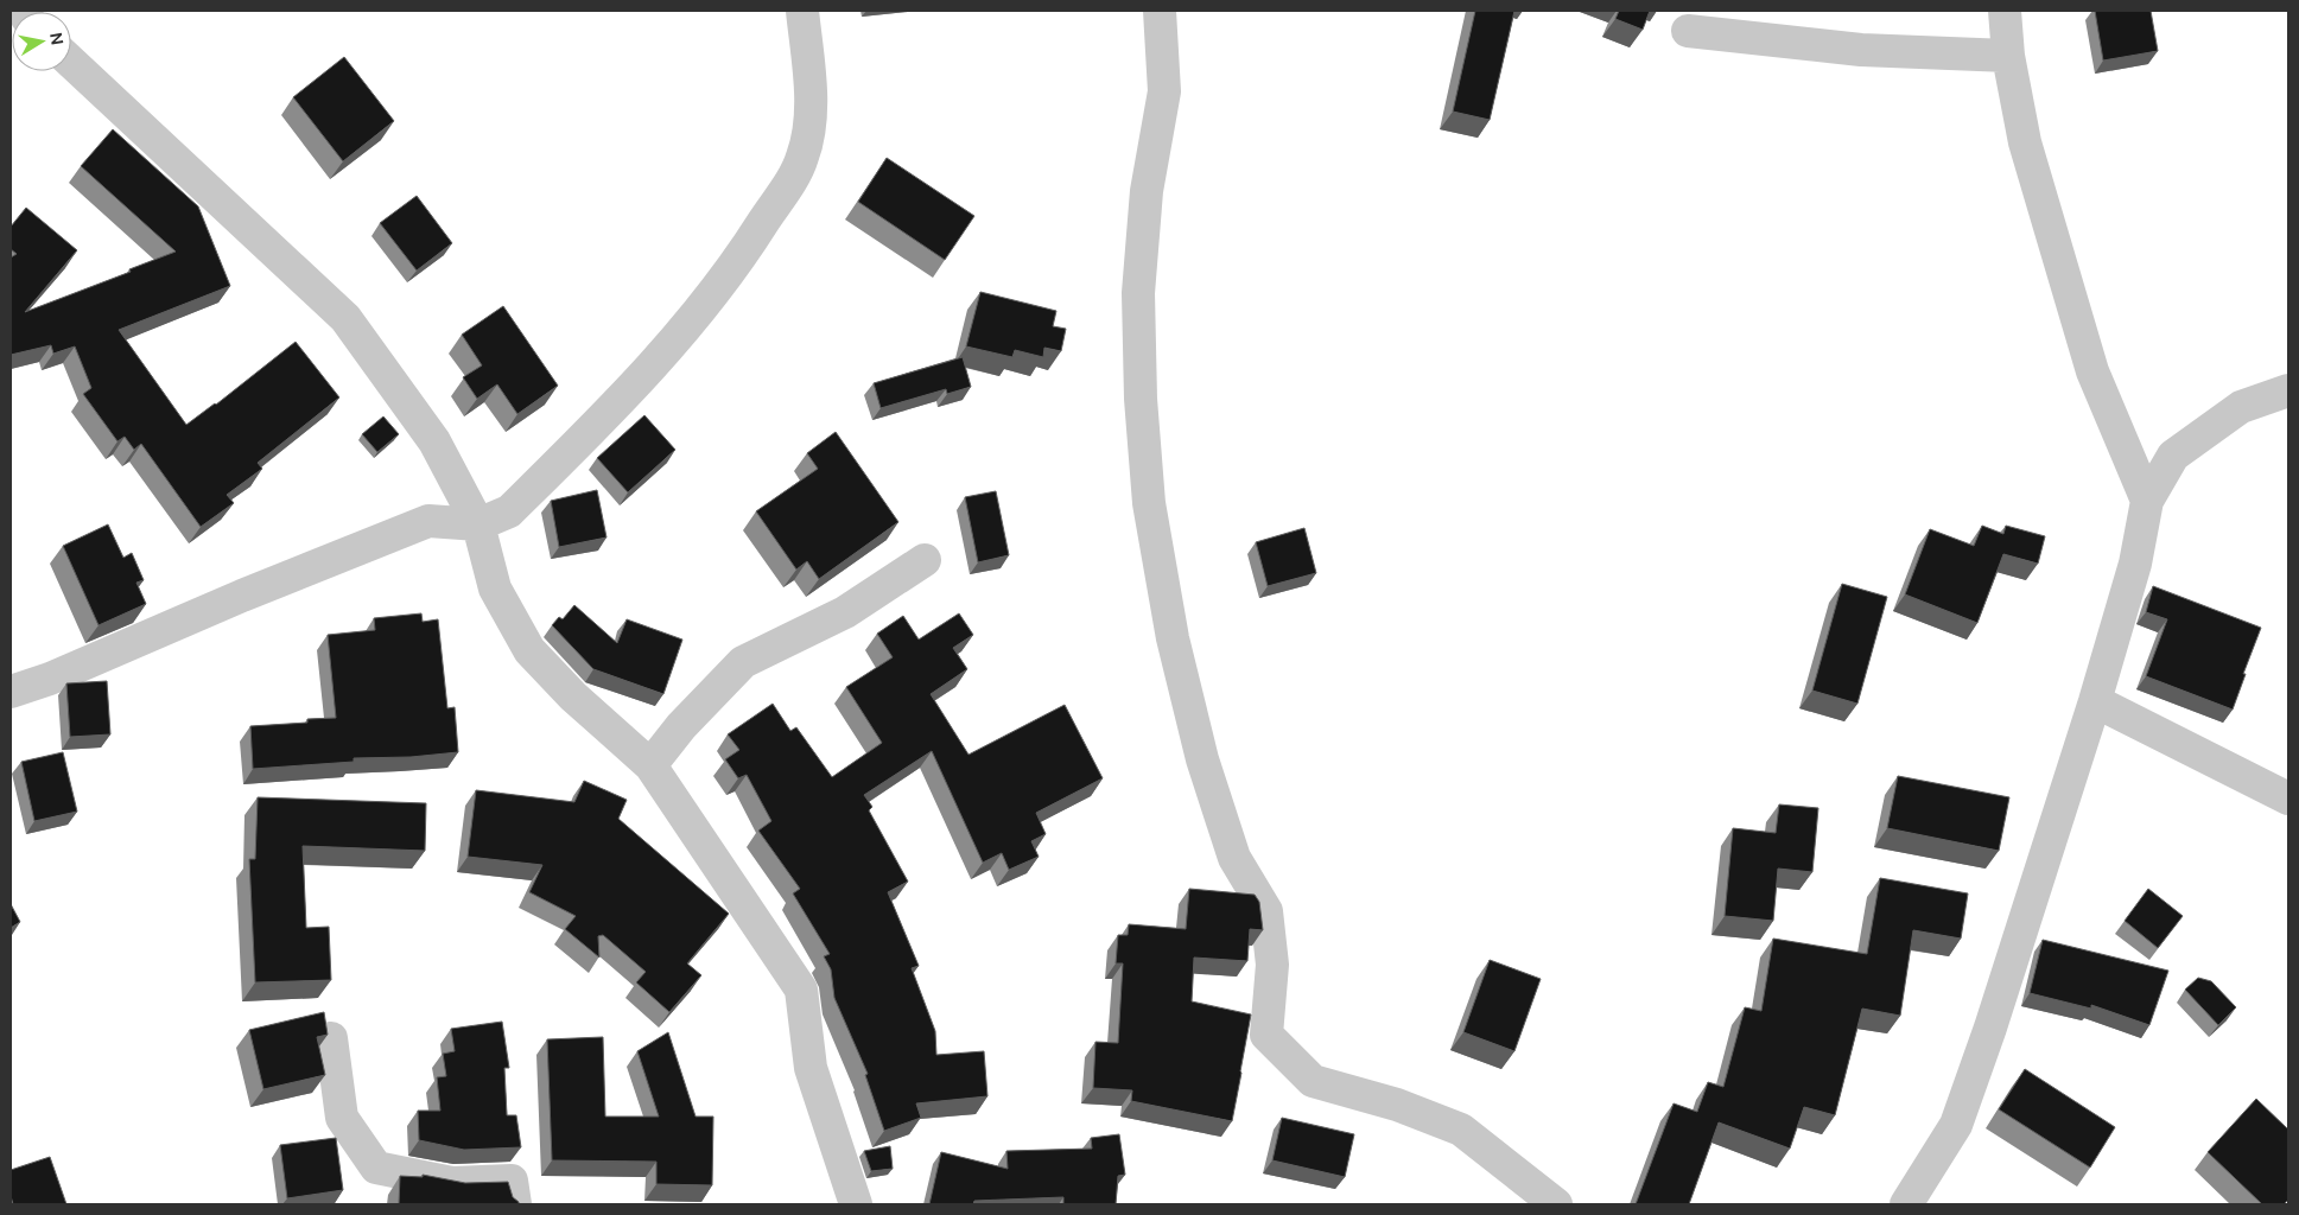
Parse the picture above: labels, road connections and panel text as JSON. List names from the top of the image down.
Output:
{
  "north": "right"
}
